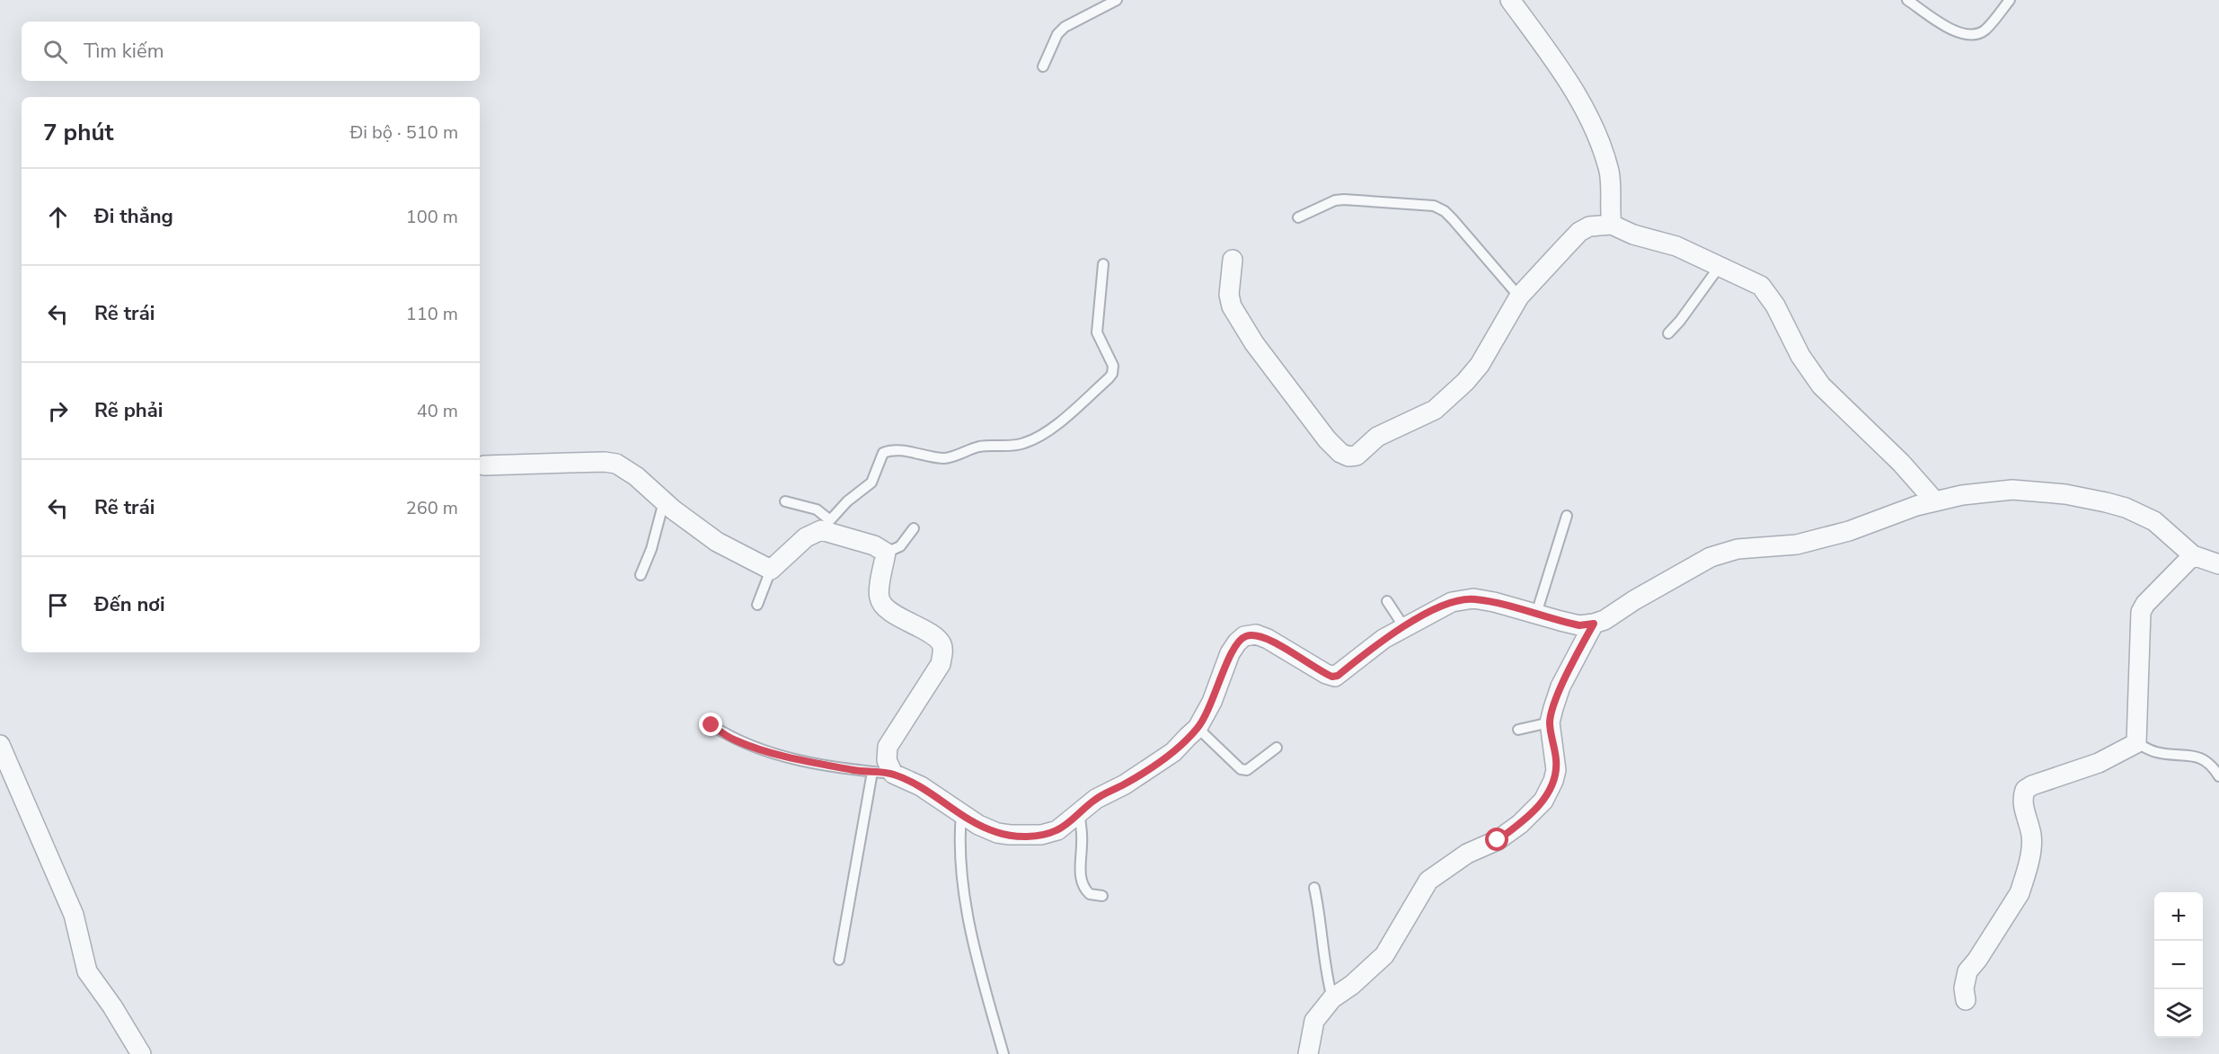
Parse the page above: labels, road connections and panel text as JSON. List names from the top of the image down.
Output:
{
  "page": {
    "search": "Tìm kiếm",
    "heading": ["7 phút", "Đi bộ · 510 m"],
    "list": [
      ["Đi thẳng", "100 m"],
      ["Rẽ trái", "110 m"],
      ["Rẽ phải", "40 m"],
      ["Rẽ trái", "260 m"],
      "Đến nơi"
    ],
    "map_buttons": ["+", "−"]
  }
}
